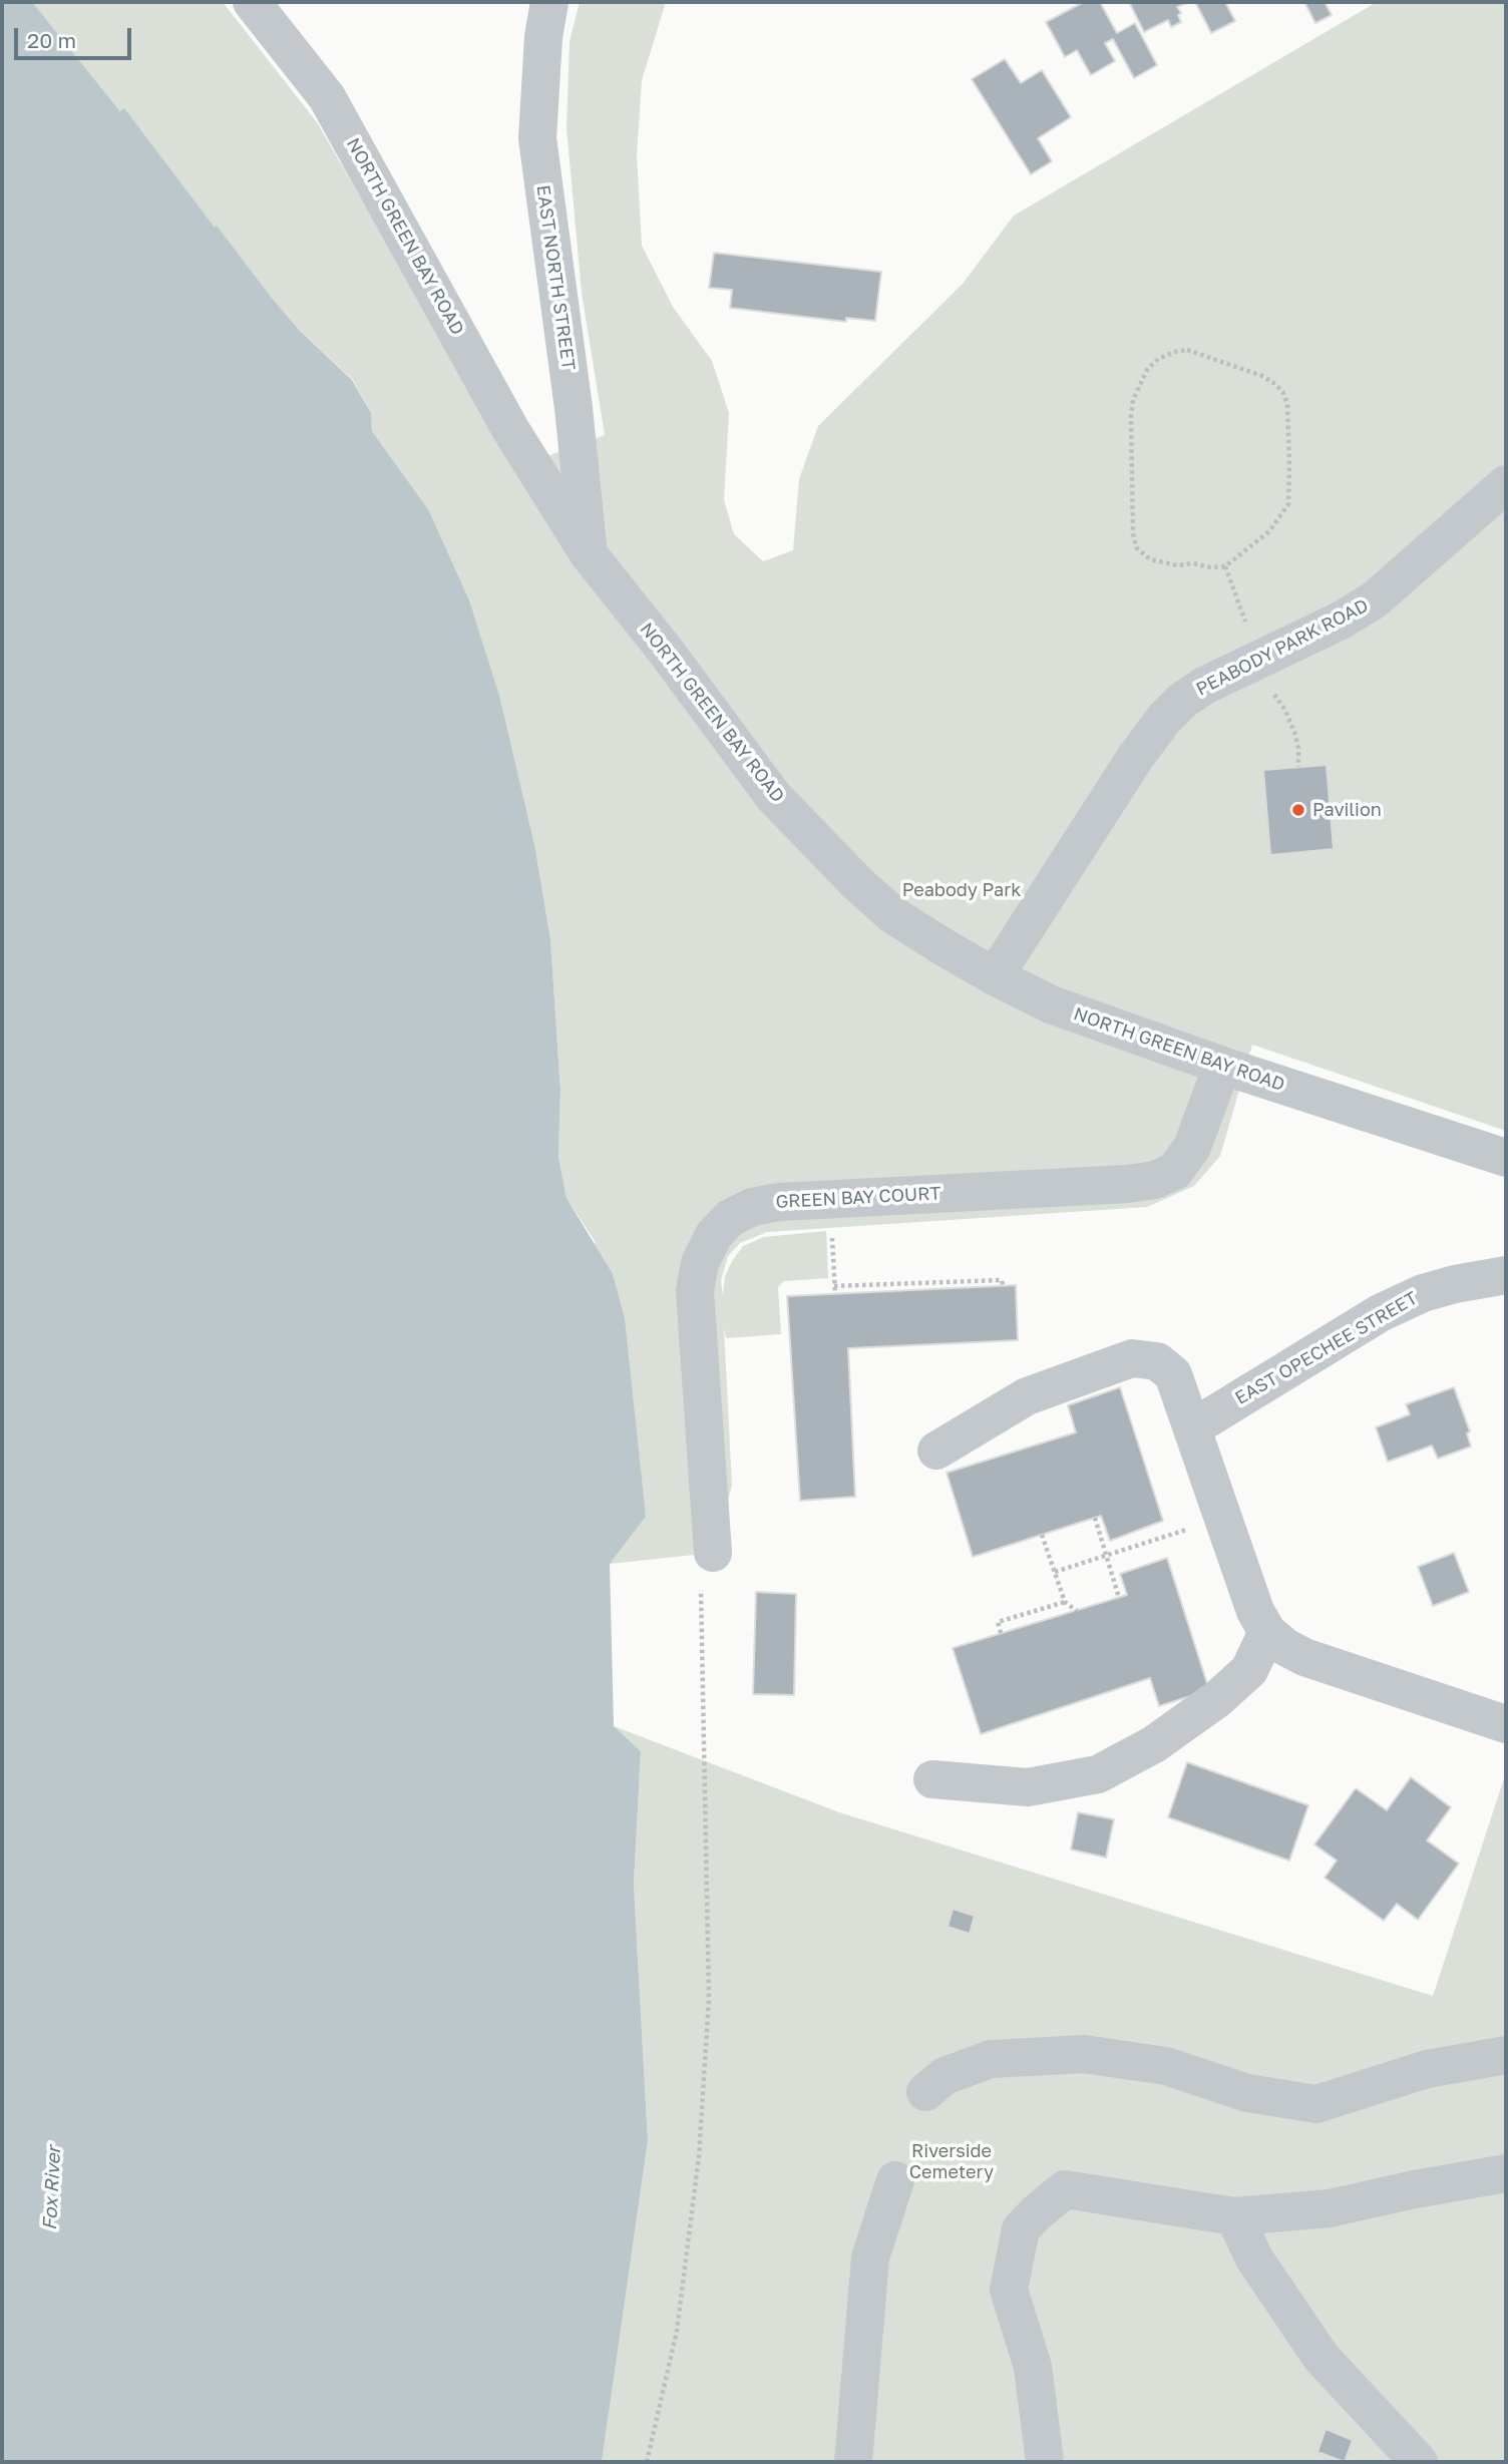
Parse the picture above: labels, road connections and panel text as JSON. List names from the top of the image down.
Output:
{
  "streets": {
    "street": [
      "NORTH GREEN BAY ROAD",
      "EAST NORTH STREET",
      "PEABODY PARK ROAD",
      "GREEN BAY COURT",
      "EAST OPECHEE STREET"
    ]
  },
  "crossings": [
    ["NORTH GREEN BAY ROAD", "EAST NORTH STREET"],
    ["NORTH GREEN BAY ROAD", "PEABODY PARK ROAD"],
    ["NORTH GREEN BAY ROAD", "GREEN BAY COURT"]
  ],
  "water": ["Fox River"],
  "parks": ["Peabody Park", "Riverside Cemetery"],
  "places": ["Pavilion"],
  "scale_bar": "20 m"
}
